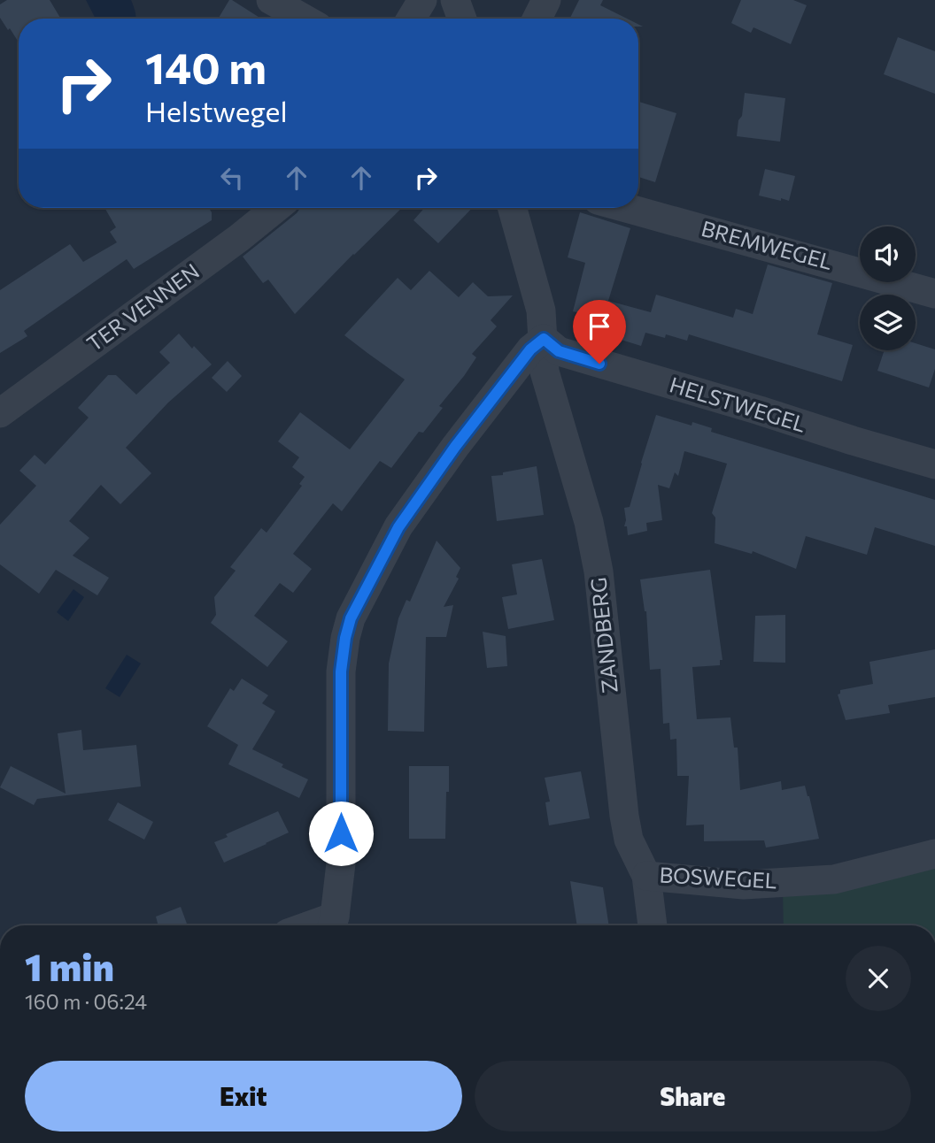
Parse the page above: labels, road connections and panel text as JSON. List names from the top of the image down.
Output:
{
  "streets": {
    "street": [
      "BREMWEGEL",
      "TER VENNEN",
      "HELSTWEGEL",
      "ZANDBERG",
      "BOSWEGEL"
    ]
  },
  "crossings": [
    ["HELSTWEGEL", "ZANDBERG"],
    ["ZANDBERG", "BOSWEGEL"]
  ],
  "page": {
    "turn": ["140 m", "Helstwegel"],
    "heading": ["1 min", "160 m · 06:24"],
    "buttons": ["Exit", "Share"]
  }
}
